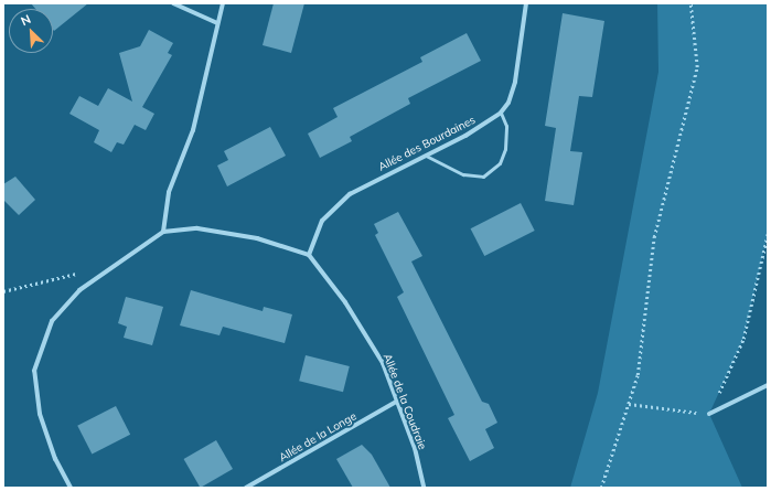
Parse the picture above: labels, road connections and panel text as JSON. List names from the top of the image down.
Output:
{
  "streets": {
    "street": ["Allée des Bourdaines", "Allée de la Coudraie", "Allée de la Longe"]
  },
  "crossings": [
    ["Allée des Bourdaines", "Allée de la Coudraie"],
    ["Allée de la Coudraie", "Allée de la Longe"]
  ],
  "north": "top left"
}
